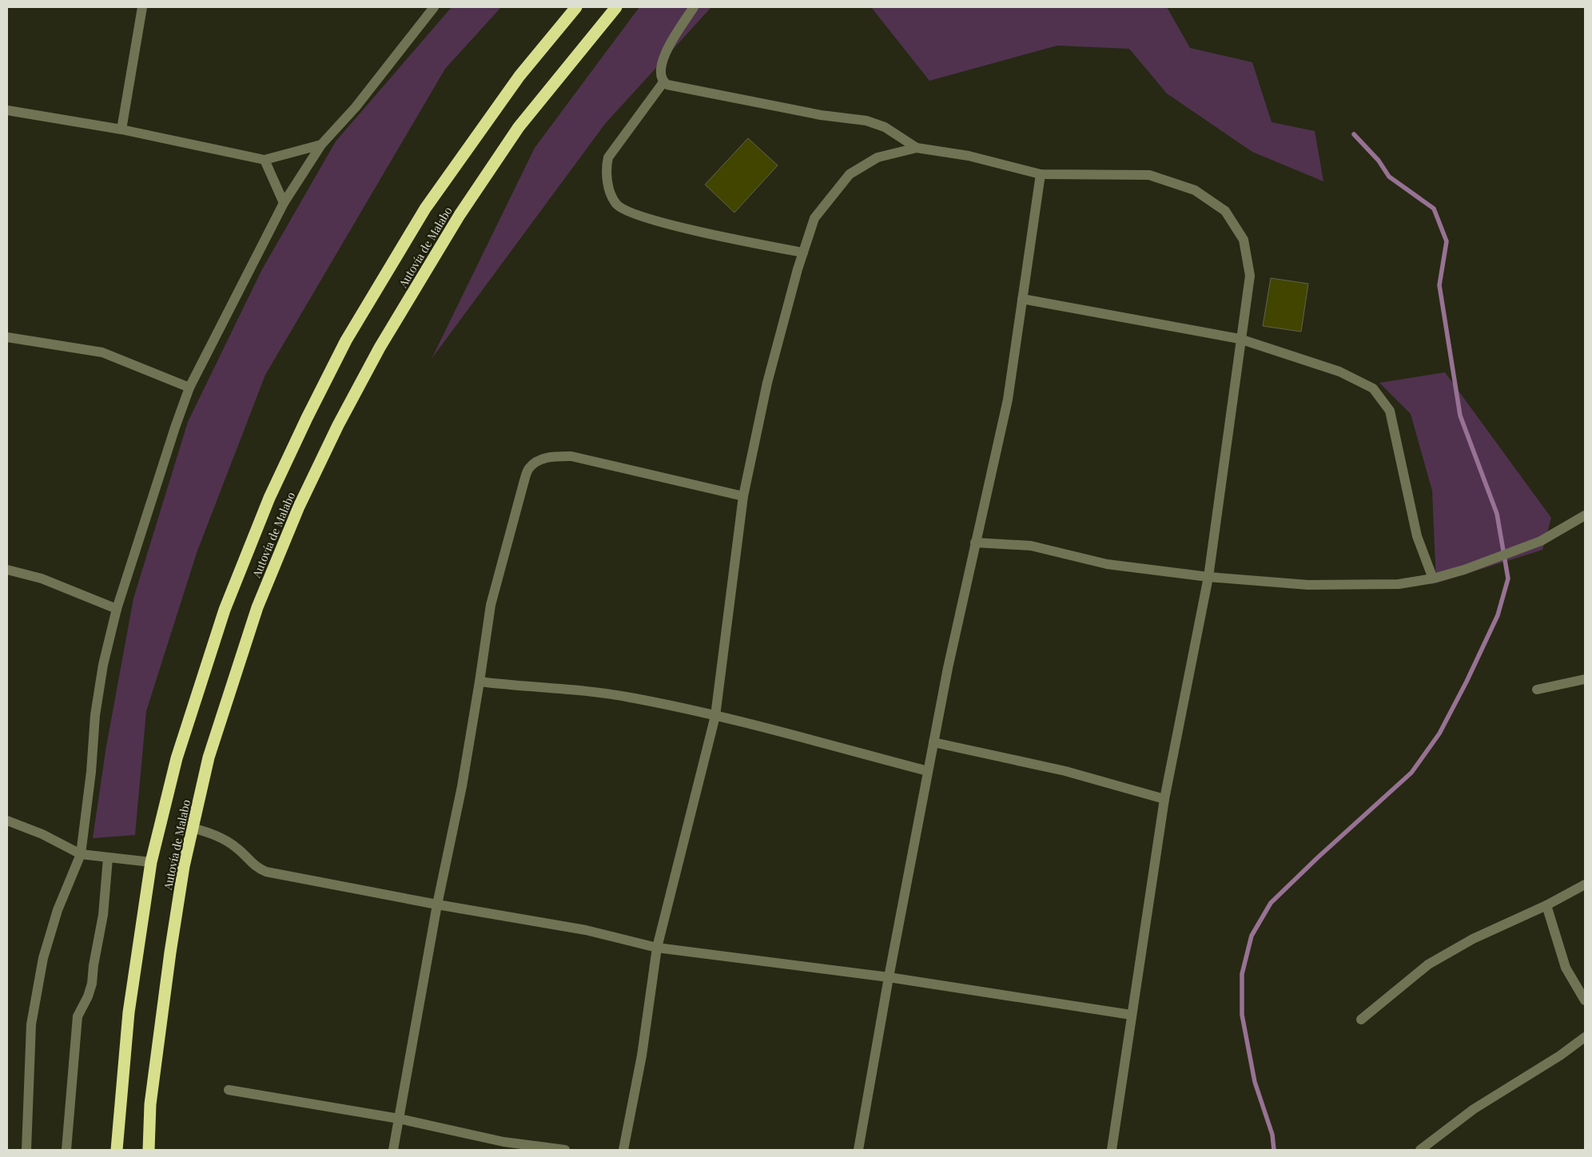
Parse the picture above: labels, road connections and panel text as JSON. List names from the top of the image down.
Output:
{
  "streets": {
    "highway": ["Autovía de Malabo"]
  }
}
